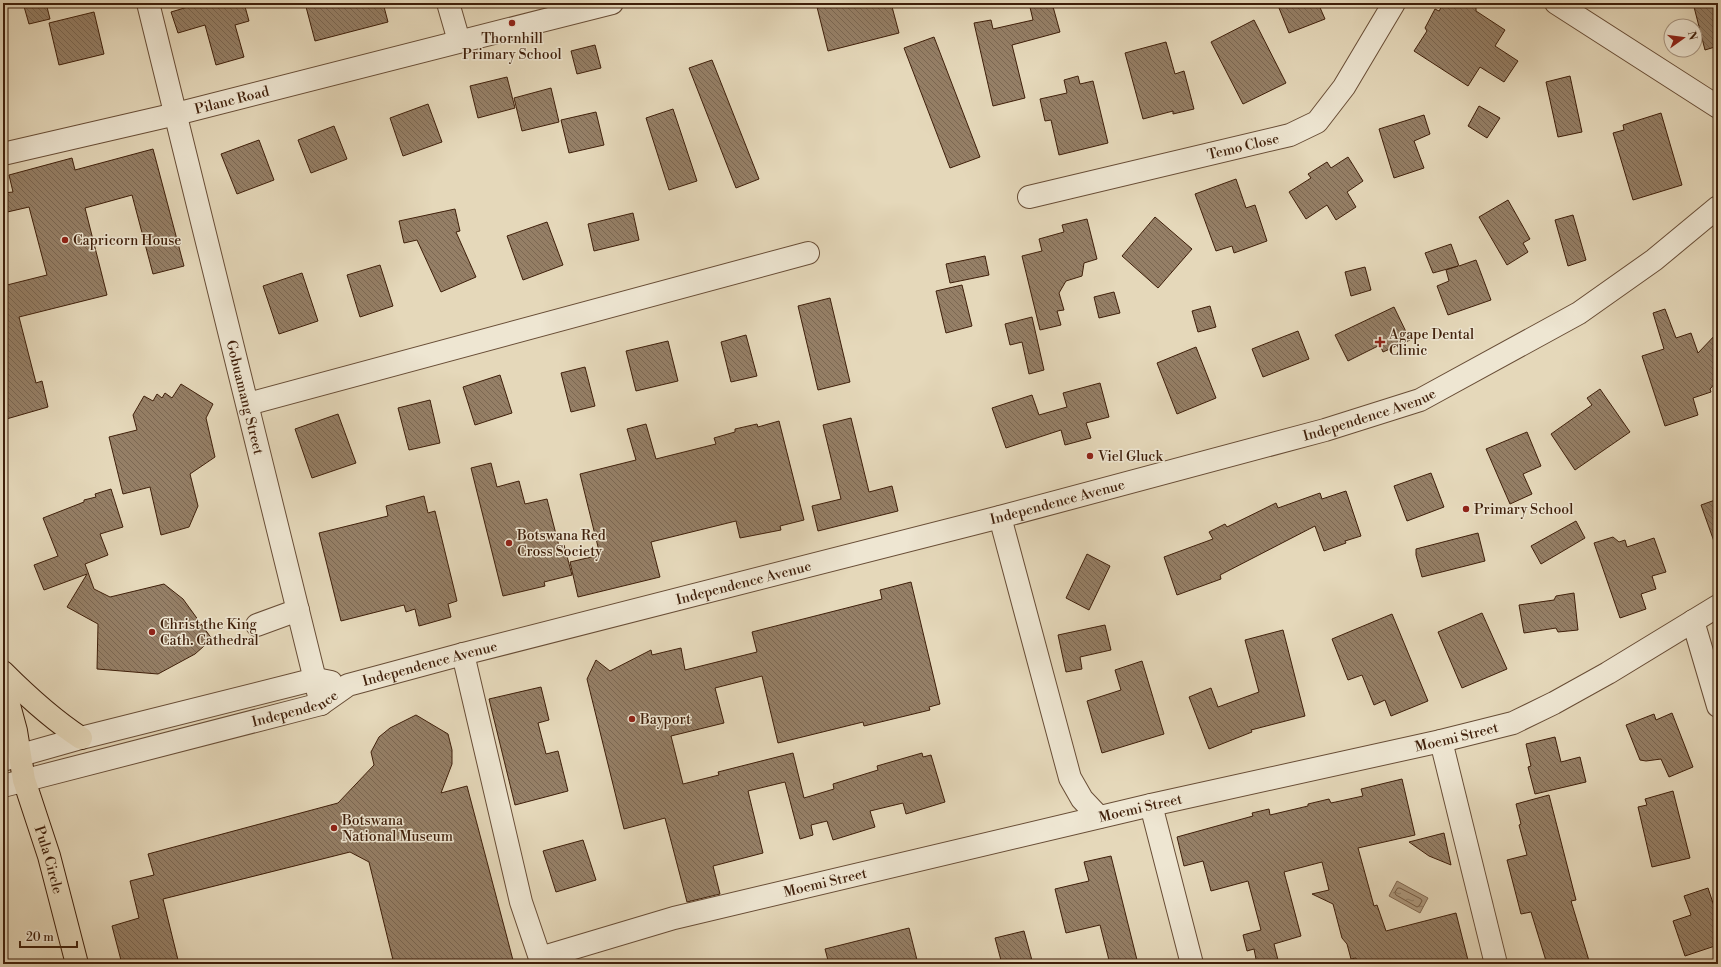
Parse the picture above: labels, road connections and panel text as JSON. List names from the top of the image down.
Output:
{
  "streets": {
    "main road": ["Pula Circle"],
    "street": [
      "Pilane Road",
      "Temo Close",
      "Gobuamang Street",
      "Independence Avenue",
      "Independence",
      "Moemi Street"
    ]
  },
  "crossings": [
    ["Pilane Road", "Gobuamang Street"],
    ["Gobuamang Street", "Independence"],
    ["Independence Avenue", "Independence"],
    ["Independence", "Pula Circle"]
  ],
  "places": {
    "other": [
      "Thornhill Primary School",
      "Capricorn House",
      "Viel Gluck",
      "Primary School",
      "Botswana Red Cross Society",
      "Christ the King Cath. Cathedral",
      "Bayport",
      "Botswana National Museum"
    ],
    "health": ["Agape Dental Clinic"]
  },
  "scale_bar": "20 m",
  "north": "right"
}
